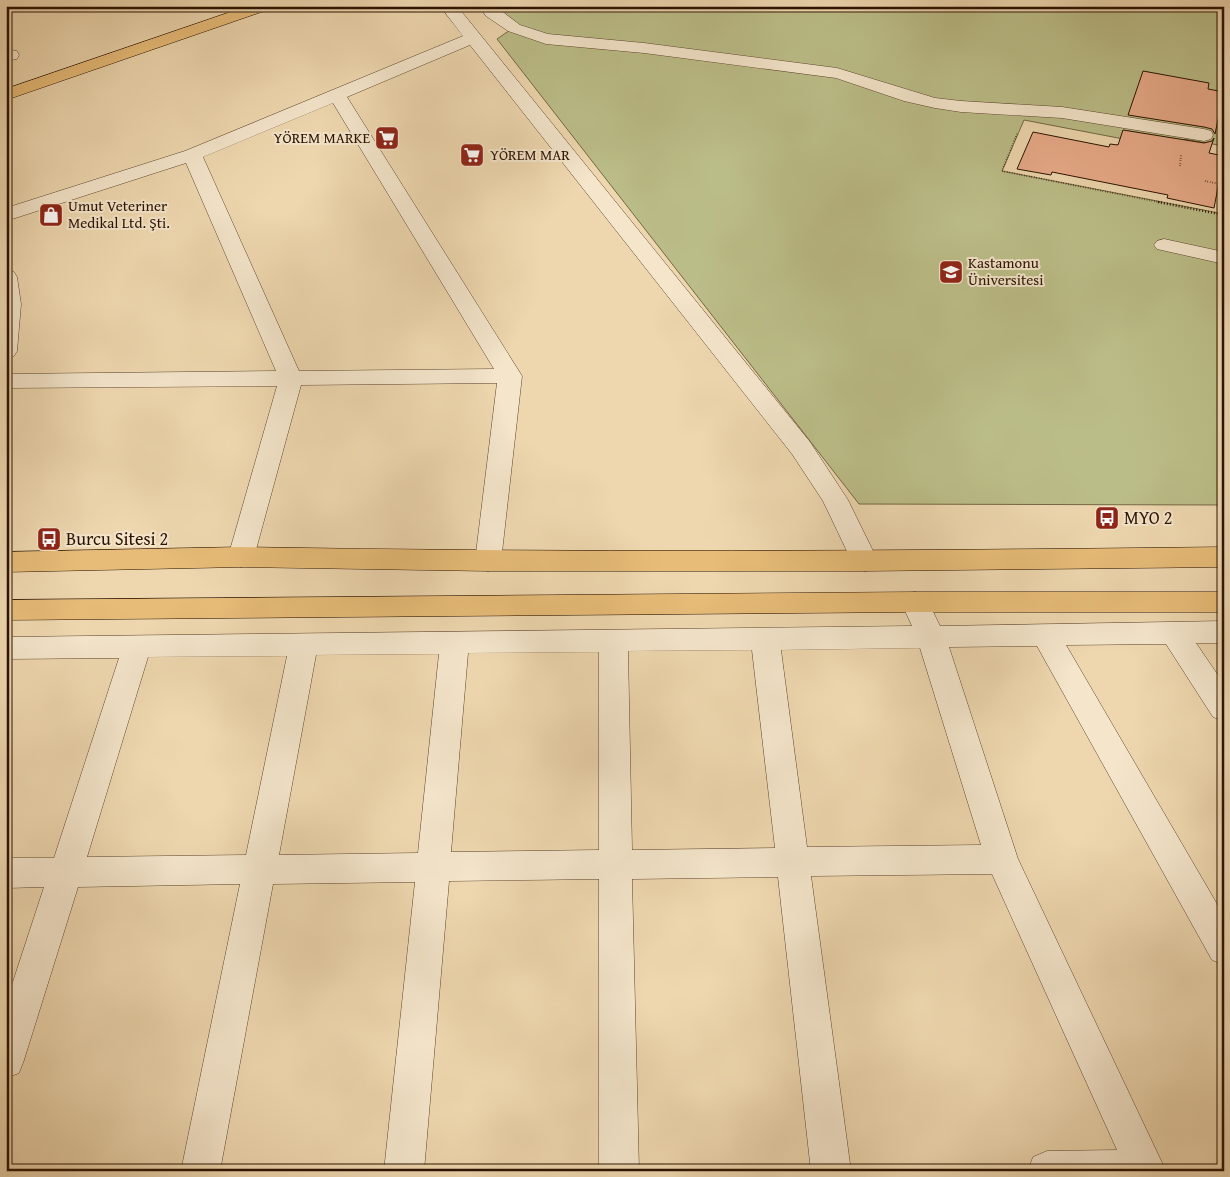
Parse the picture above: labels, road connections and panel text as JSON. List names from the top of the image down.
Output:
{
  "places": {
    "supermarket": ["YÖREM MARKE", "YÖREM MAR"],
    "shop": ["Umut Veteriner Medikal Ltd. Şti."],
    "school or university": ["Kastamonu Üniversitesi"],
    "bus stop": ["MYO 2", "Burcu Sitesi 2"]
  }
}
